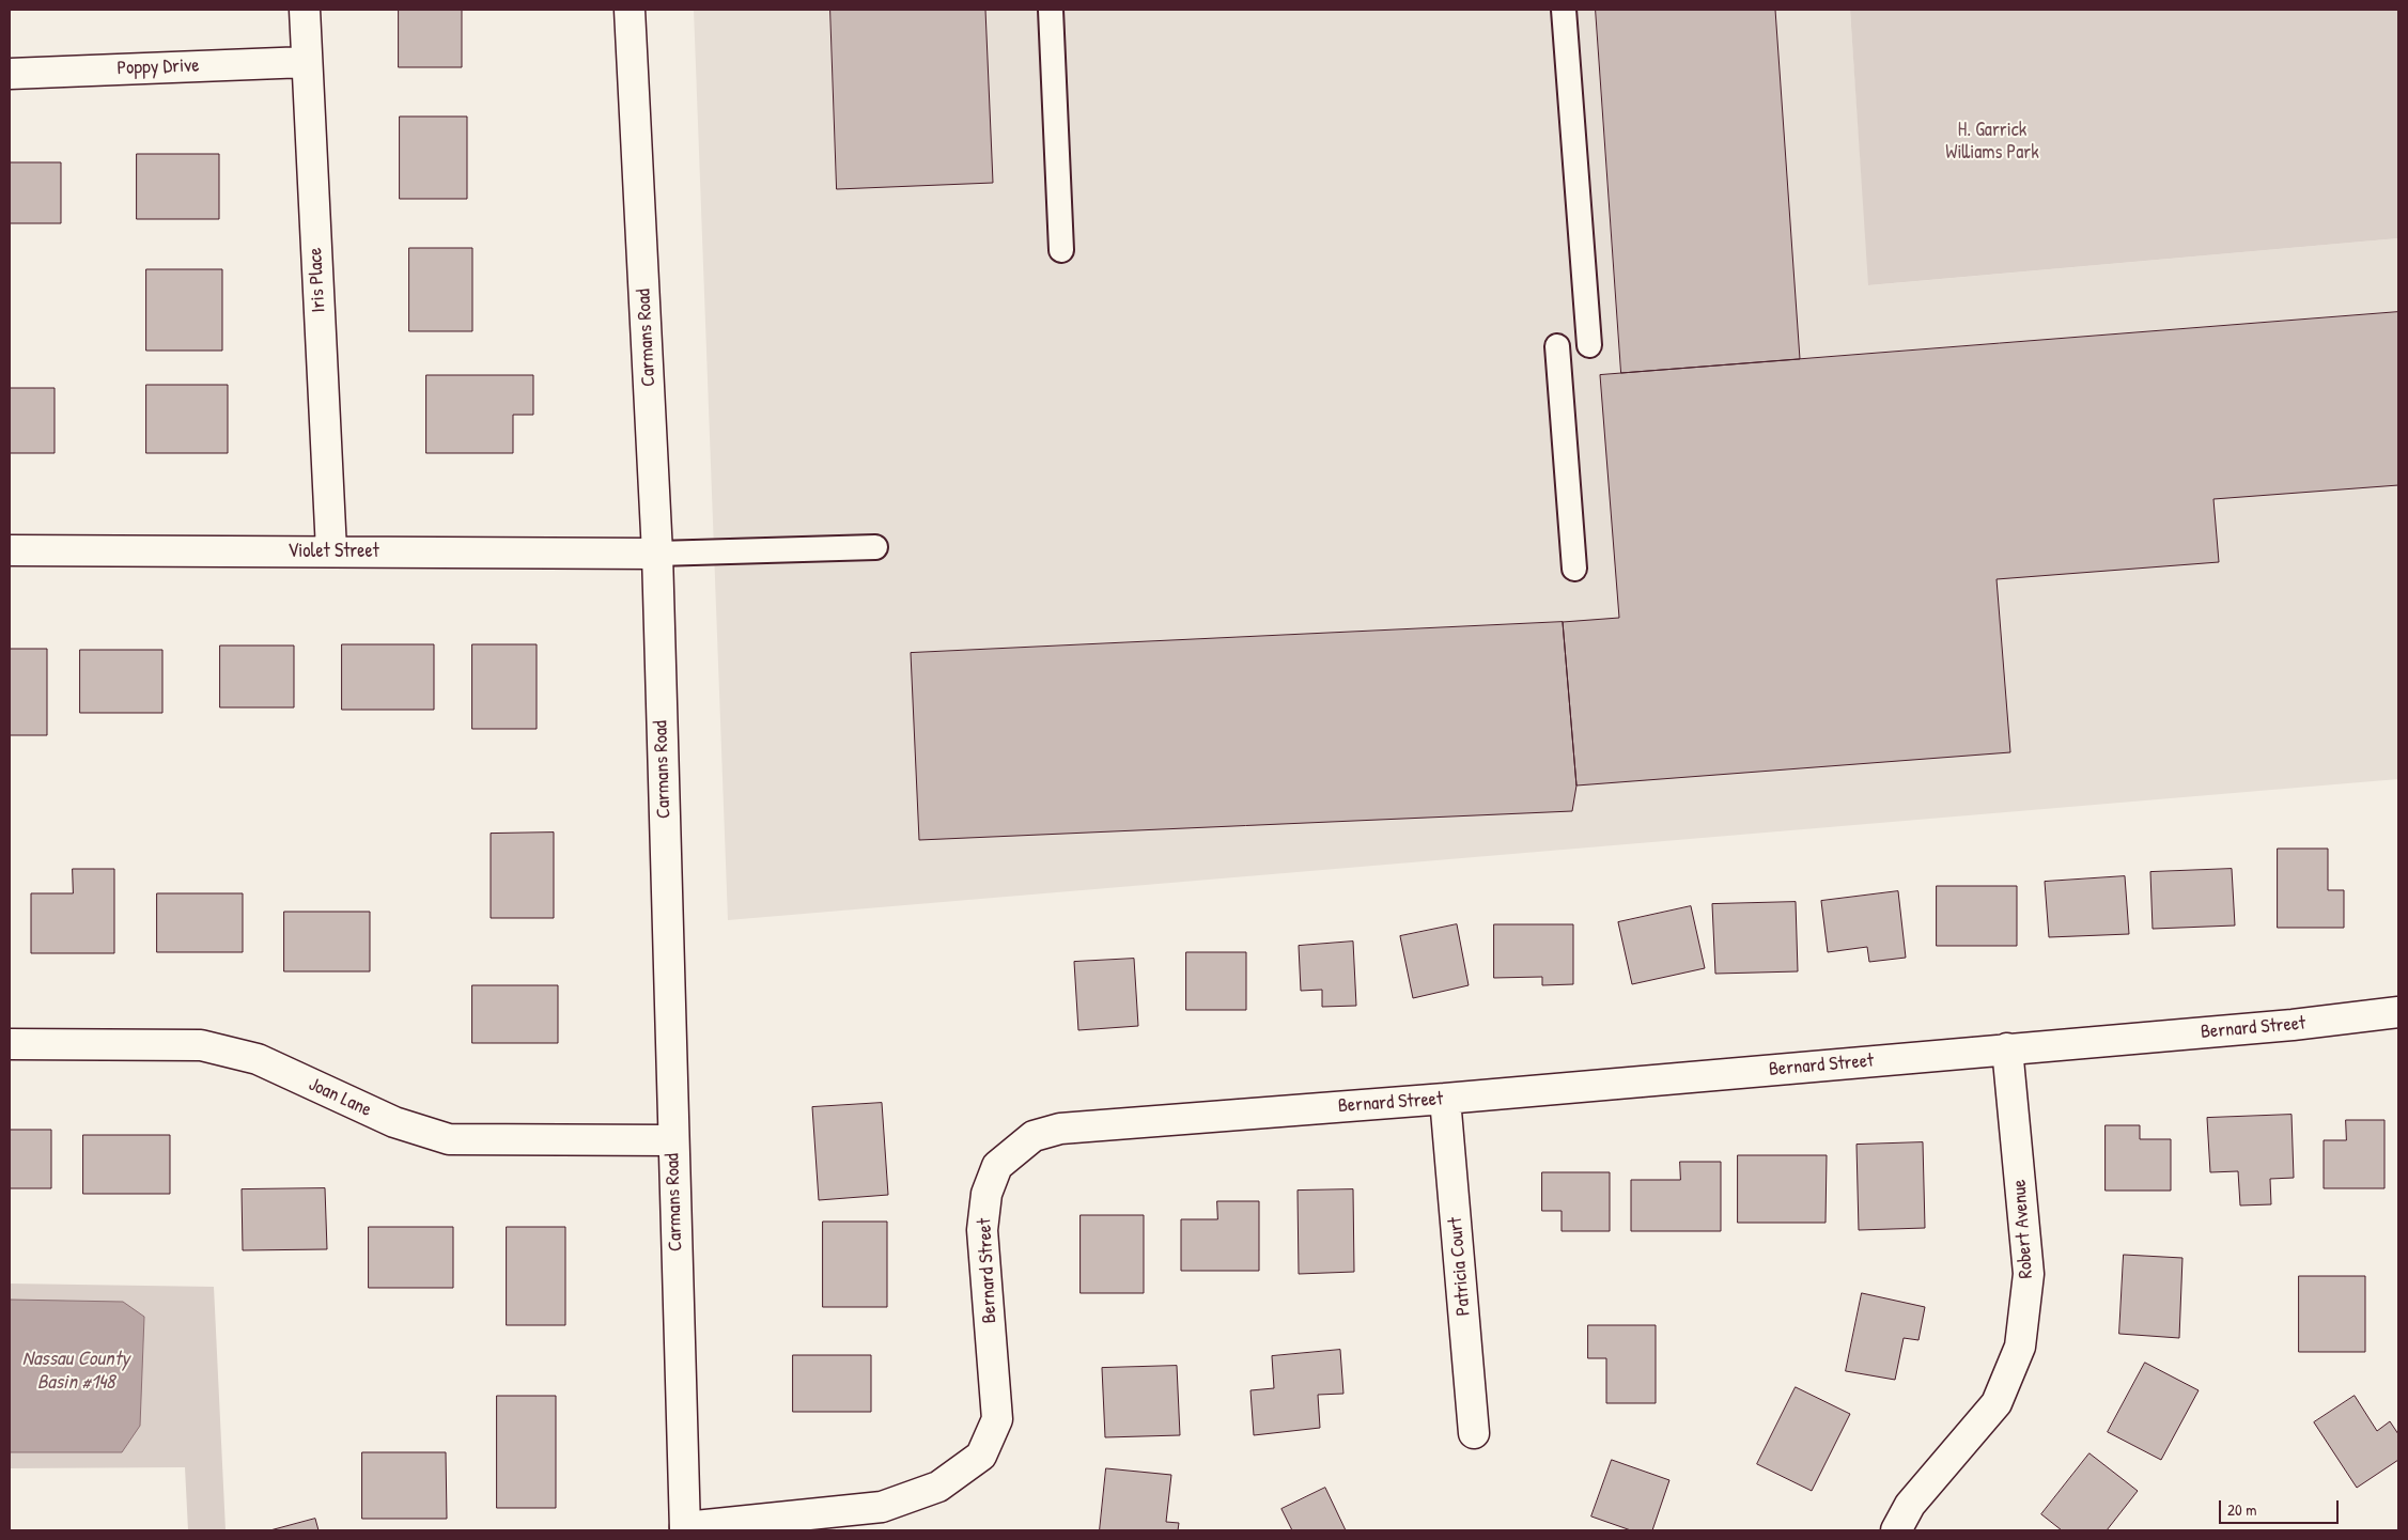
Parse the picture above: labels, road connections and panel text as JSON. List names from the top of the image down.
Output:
{
  "streets": {
    "street": [
      "Poppy Drive",
      "Iris Place",
      "Carmans Road",
      "Violet Street",
      "Bernard Street",
      "Joan Lane",
      "Robert Avenue",
      "Patricia Court"
    ]
  },
  "crossings": [
    ["Poppy Drive", "Iris Place"],
    ["Iris Place", "Violet Street"],
    ["Carmans Road", "Violet Street"],
    ["Carmans Road", "Bernard Street"],
    ["Carmans Road", "Joan Lane"],
    ["Bernard Street", "Robert Avenue"],
    ["Bernard Street", "Patricia Court"]
  ],
  "water": ["Nassau County Basin #148"],
  "parks": ["H. Garrick Williams Park"],
  "scale_bar": "20 m"
}
